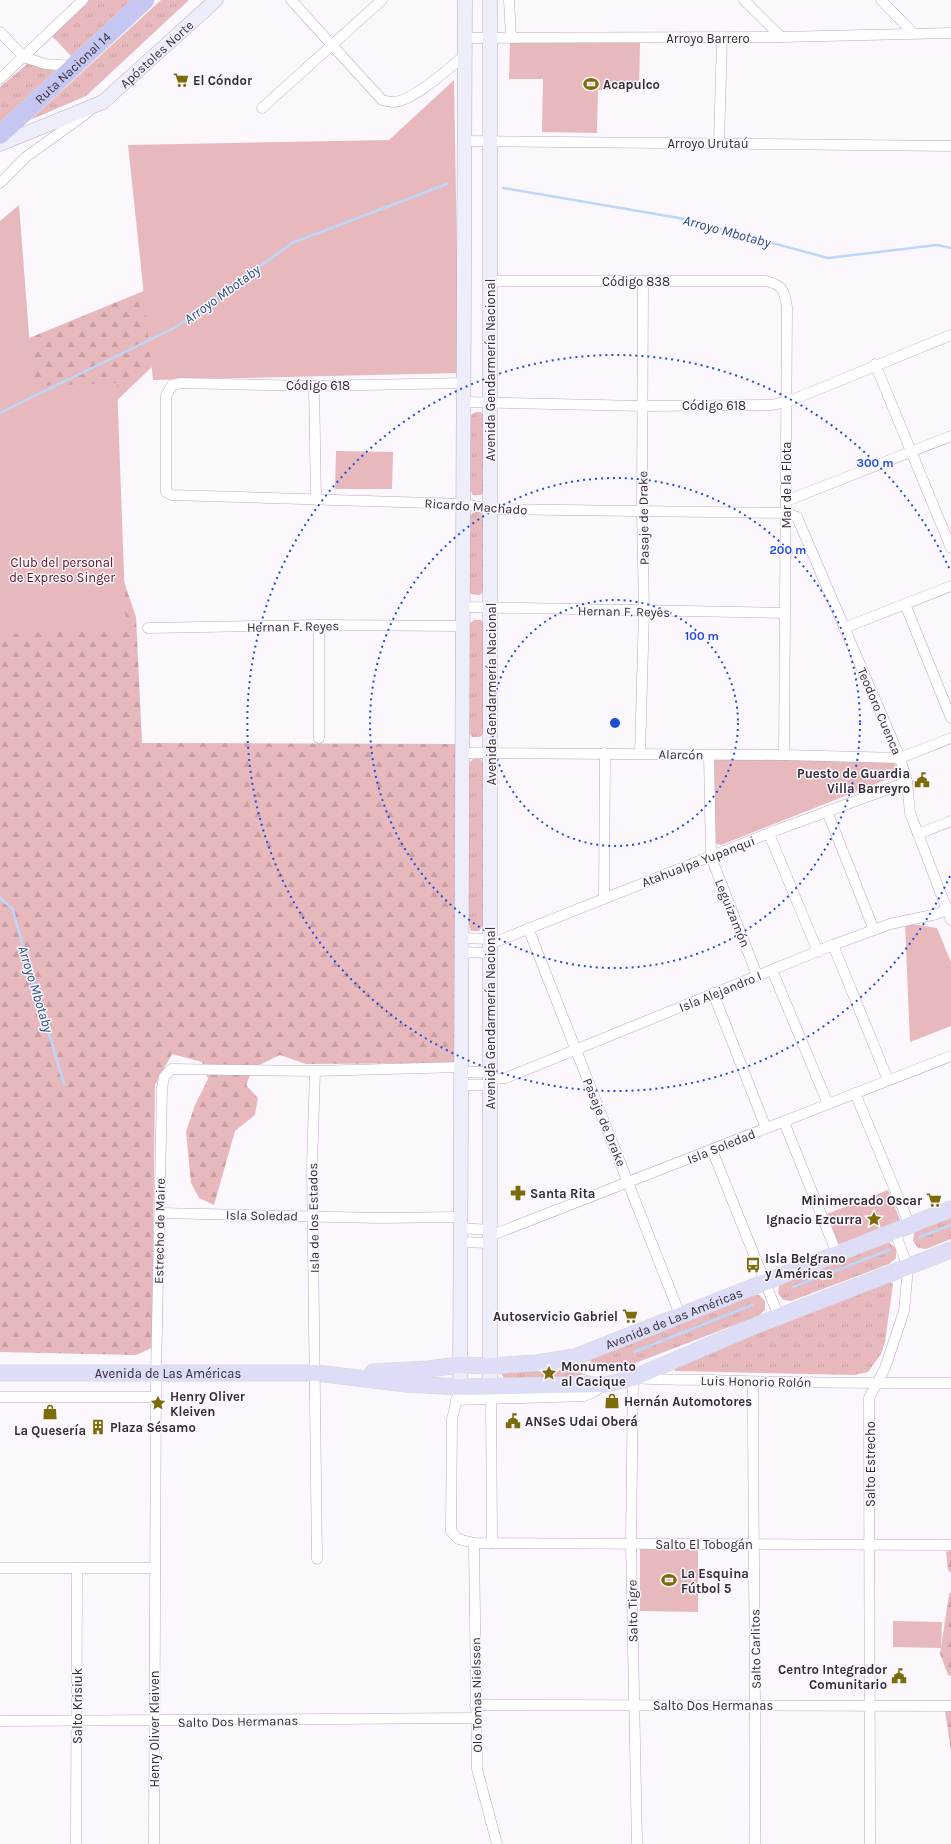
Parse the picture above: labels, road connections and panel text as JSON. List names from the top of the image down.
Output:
{
  "streets": {
    "highway": ["Ruta Nacional 14"],
    "main road": ["Avenida de Las Américas"],
    "street": [
      "Arroyo Barrero",
      "Apóstoles Norte",
      "Arroyo Urutaú",
      "Código 838",
      "Avenida Gendarmería Nacional",
      "Código 618",
      "Mar de la Flota",
      "Ricardo Machado",
      "Pasaje de Drake",
      "Hernan F. Reyes",
      "Teodoro Cuenca",
      "Alarcón",
      "Atahualpa Yupanqui",
      "Leguizamón",
      "Isla Alejandro I",
      "Isla Soledad",
      "Isla de los Estados",
      "Estrecho de Maire",
      "Luis Honorio Rolón",
      "Salto Estrecho",
      "Salto El Tobogán",
      "Salto Tigre",
      "Salto Carlitos",
      "Olo Tomas Nielssen",
      "Salto Dos Hermanas",
      "Salto Krisiuk",
      "Henry Oliver Kleiven"
    ]
  },
  "crossings": [
    ["Arroyo Barrero", "Avenida Gendarmería Nacional"],
    ["Arroyo Urutaú", "Avenida Gendarmería Nacional"],
    ["Código 838", "Avenida Gendarmería Nacional"],
    ["Código 838", "Mar de la Flota"],
    ["Código 838", "Pasaje de Drake"],
    ["Avenida Gendarmería Nacional", "Código 618"],
    ["Avenida Gendarmería Nacional", "Ricardo Machado"],
    ["Avenida Gendarmería Nacional", "Hernan F. Reyes"],
    ["Avenida Gendarmería Nacional", "Alarcón"],
    ["Avenida Gendarmería Nacional", "Atahualpa Yupanqui"],
    ["Avenida Gendarmería Nacional", "Isla Alejandro I"],
    ["Avenida Gendarmería Nacional", "Isla Soledad"],
    ["Avenida Gendarmería Nacional", "Avenida de Las Américas"],
    ["Avenida Gendarmería Nacional", "Salto El Tobogán"],
    ["Código 618", "Mar de la Flota"],
    ["Código 618", "Ricardo Machado"],
    ["Código 618", "Pasaje de Drake"],
    ["Mar de la Flota", "Ricardo Machado"],
    ["Mar de la Flota", "Hernan F. Reyes"],
    ["Mar de la Flota", "Teodoro Cuenca"],
    ["Mar de la Flota", "Alarcón"],
    ["Ricardo Machado", "Pasaje de Drake"],
    ["Ricardo Machado", "Teodoro Cuenca"],
    ["Pasaje de Drake", "Hernan F. Reyes"],
    ["Pasaje de Drake", "Alarcón"],
    ["Pasaje de Drake", "Atahualpa Yupanqui"],
    ["Pasaje de Drake", "Isla Alejandro I"],
    ["Pasaje de Drake", "Isla Soledad"],
    ["Pasaje de Drake", "Avenida de Las Américas"],
    ["Teodoro Cuenca", "Alarcón"],
    ["Teodoro Cuenca", "Atahualpa Yupanqui"],
    ["Teodoro Cuenca", "Isla Alejandro I"],
    ["Alarcón", "Leguizamón"],
    ["Atahualpa Yupanqui", "Leguizamón"],
    ["Leguizamón", "Isla Alejandro I"],
    ["Isla Soledad", "Isla de los Estados"],
    ["Isla Soledad", "Estrecho de Maire"],
    ["Isla de los Estados", "Estrecho de Maire"],
    ["Isla de los Estados", "Avenida de Las Américas"],
    ["Estrecho de Maire", "Avenida de Las Américas"],
    ["Estrecho de Maire", "Henry Oliver Kleiven"],
    ["Avenida de Las Américas", "Luis Honorio Rolón"],
    ["Avenida de Las Américas", "Salto Estrecho"],
    ["Avenida de Las Américas", "Salto El Tobogán"],
    ["Avenida de Las Américas", "Salto Tigre"],
    ["Avenida de Las Américas", "Henry Oliver Kleiven"],
    ["Luis Honorio Rolón", "Salto Estrecho"],
    ["Luis Honorio Rolón", "Salto Tigre"],
    ["Luis Honorio Rolón", "Salto Carlitos"],
    ["Salto Estrecho", "Salto El Tobogán"],
    ["Salto Estrecho", "Salto Dos Hermanas"],
    ["Salto El Tobogán", "Salto Tigre"],
    ["Salto El Tobogán", "Salto Carlitos"],
    ["Salto El Tobogán", "Olo Tomas Nielssen"],
    ["Salto Tigre", "Salto Dos Hermanas"],
    ["Salto Carlitos", "Salto Dos Hermanas"],
    ["Olo Tomas Nielssen", "Salto Dos Hermanas"],
    ["Salto Dos Hermanas", "Salto Krisiuk"],
    ["Salto Dos Hermanas", "Henry Oliver Kleiven"]
  ],
  "water": ["Arroyo Mbotaby"],
  "parks": ["Club del personal de Expreso Singer"],
  "places": {
    "supermarket": ["El Cóndor", "Minimercado Oscar", "Autoservicio Gabriel"],
    "sports": ["Acapulco", "La Esquina Fútbol 5"],
    "public building": ["Puesto de Guardia Villa Barreyro", "ANSeS Udai Oberá", "Centro Integrador Comunitario"],
    "pharmacy": ["Santa Rita"],
    "place": ["Ignacio Ezcurra", "Monumento al Cacique", "Henry Oliver Kleiven"],
    "bus stop": ["Isla Belgrano y Américas"],
    "shop": ["Hernán Automotores", "La Quesería"],
    "building": ["Plaza Sésamo"]
  },
  "rings": ["300 m", "200 m", "100 m"]
}
